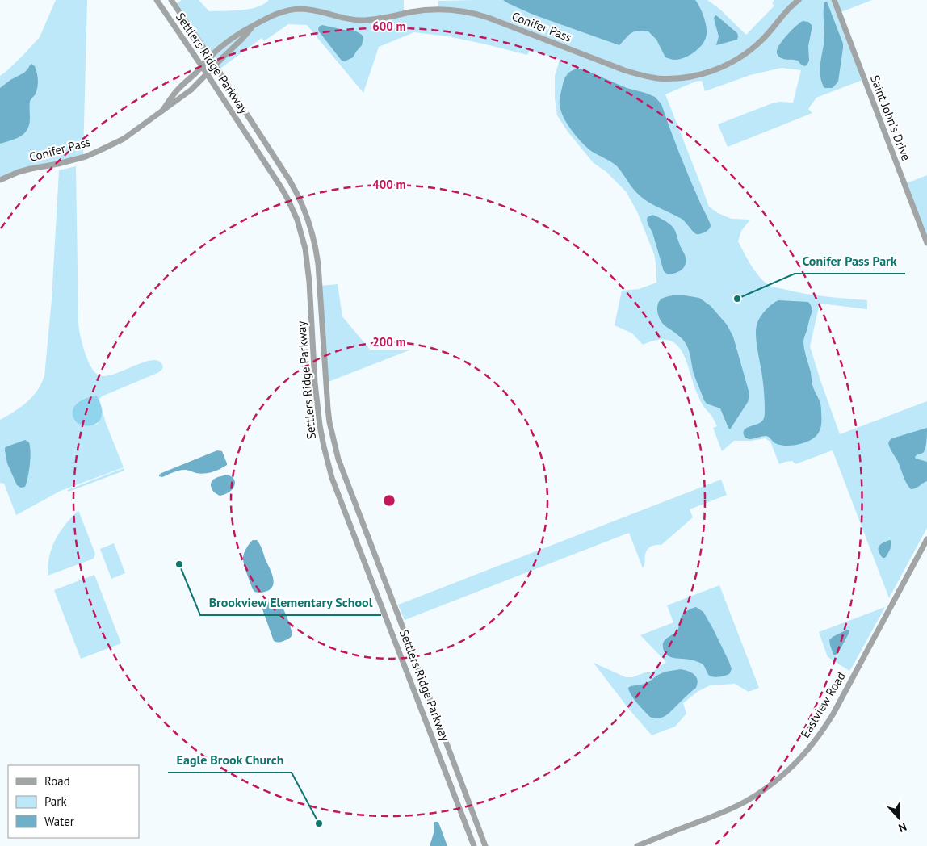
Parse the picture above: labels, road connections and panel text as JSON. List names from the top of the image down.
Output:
{
  "streets": {
    "street": [
      "Conifer Pass",
      "Settlers Ridge Parkway",
      "Saint John's Drive",
      "Eastview Road"
    ]
  },
  "crossings": [
    ["Conifer Pass", "Settlers Ridge Parkway"]
  ],
  "places": ["Conifer Pass Park", "Brookview Elementary School", "Eagle Brook Church"],
  "legend": ["Road", "Park", "Water"],
  "north": "bottom",
  "rings": ["600 m", "400 m", "200 m"]
}
